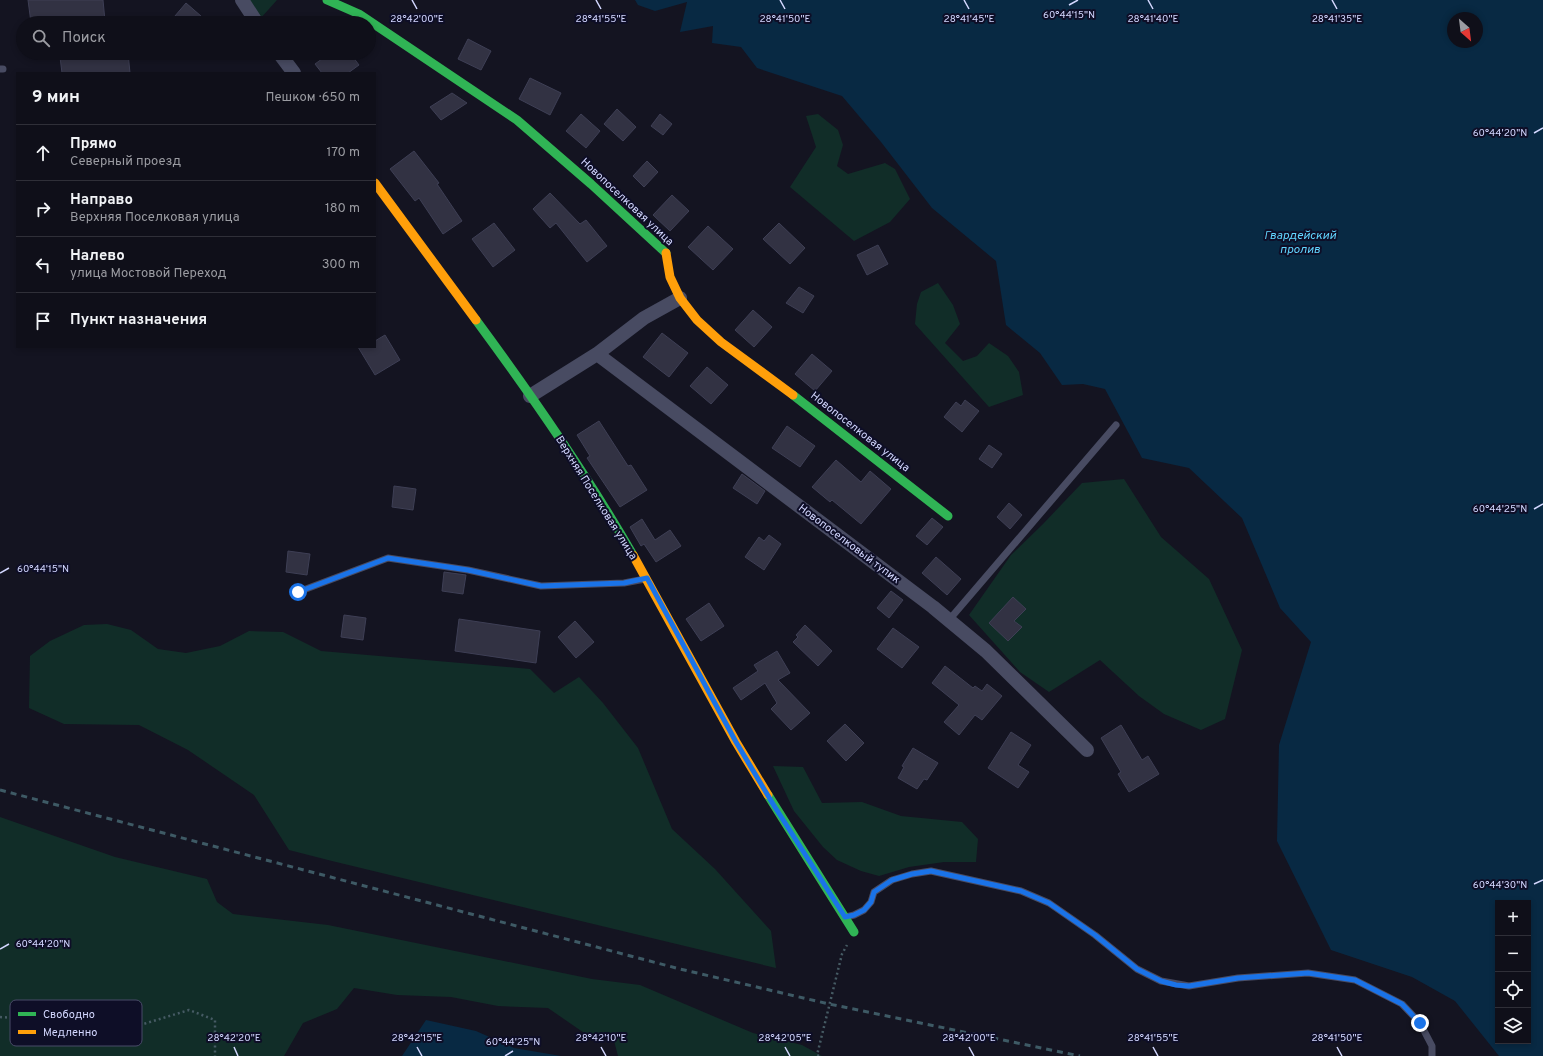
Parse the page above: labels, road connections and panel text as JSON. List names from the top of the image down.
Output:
{
  "streets": {
    "street": ["Новопоселковая улица", "Верхняя Поселковая улица", "Новопоселковый тупик"]
  },
  "water": ["Гвардейский пролив"],
  "legend": ["Свободно", "Медленно"],
  "north": "bottom right",
  "page": {
    "search": "Поиск",
    "heading": ["9 мин", "Пешком · 650 m"],
    "list": [
      ["Прямо", "Северный проезд", "170 m"],
      ["Направо", "Верхняя Поселковая улица", "180 m"],
      ["Налево", "улица Мостовой Переход", "300 m"],
      "Пункт назначения"
    ],
    "map_buttons": ["+", "−"]
  },
  "coordinates": [
    "60°44'15\"N",
    "28°42'00\"E",
    "28°41'55\"E",
    "28°41'50\"E",
    "28°41'45\"E",
    "28°41'40\"E",
    "28°41'35\"E",
    "60°44'20\"N",
    "60°44'25\"N",
    "60°44'30\"N",
    "28°42'20\"E",
    "28°42'15\"E",
    "28°42'10\"E",
    "28°42'05\"E"
  ]
}
